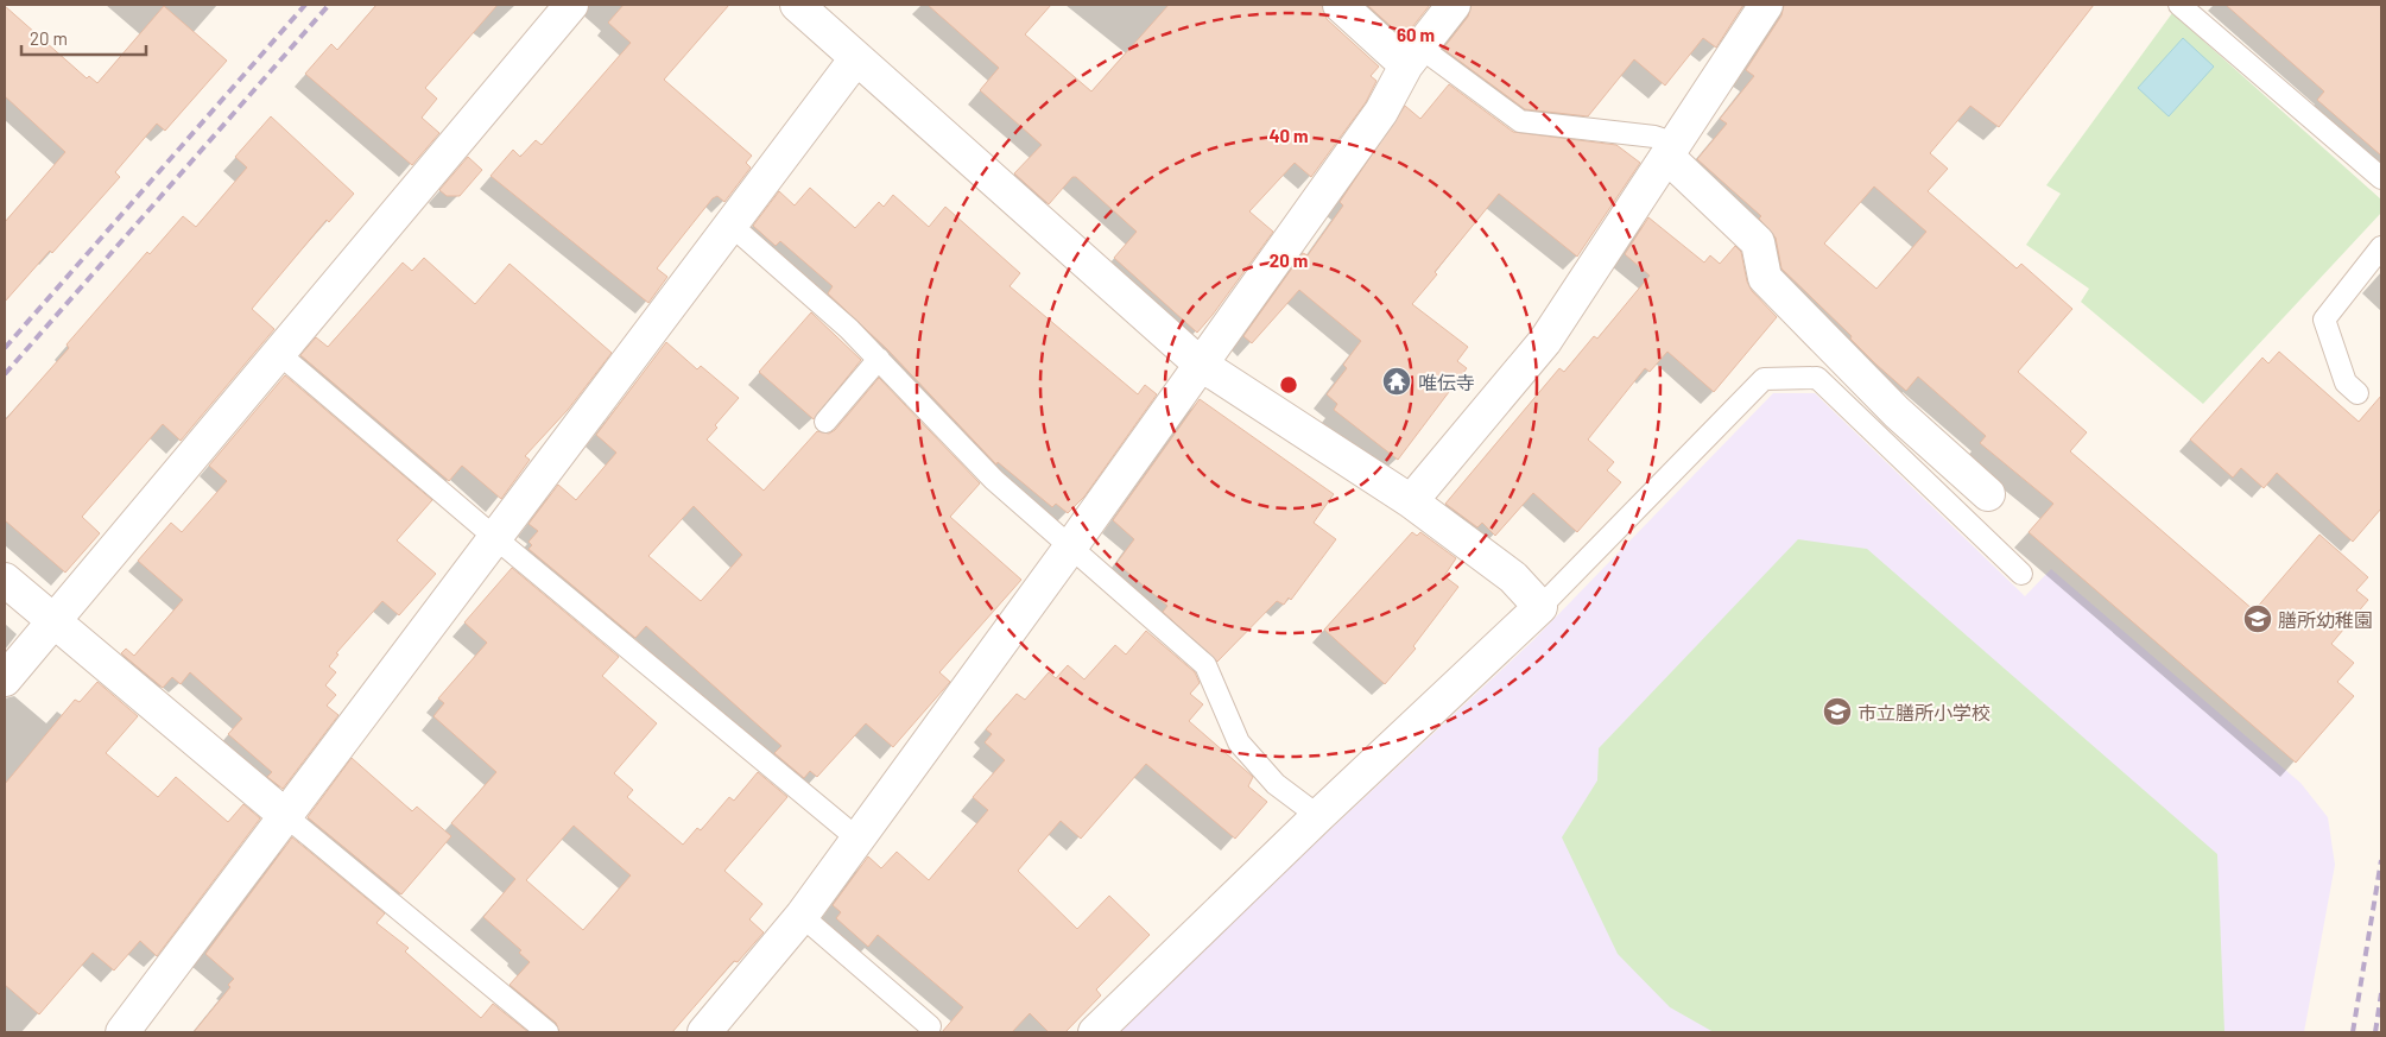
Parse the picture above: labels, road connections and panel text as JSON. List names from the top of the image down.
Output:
{
  "places": {
    "temple": ["唯伝寺"],
    "school or university": ["膳所幼稚園", "市立膳所小学校"]
  },
  "scale_bar": "20 m",
  "rings": ["60 m", "40 m", "20 m"]
}
